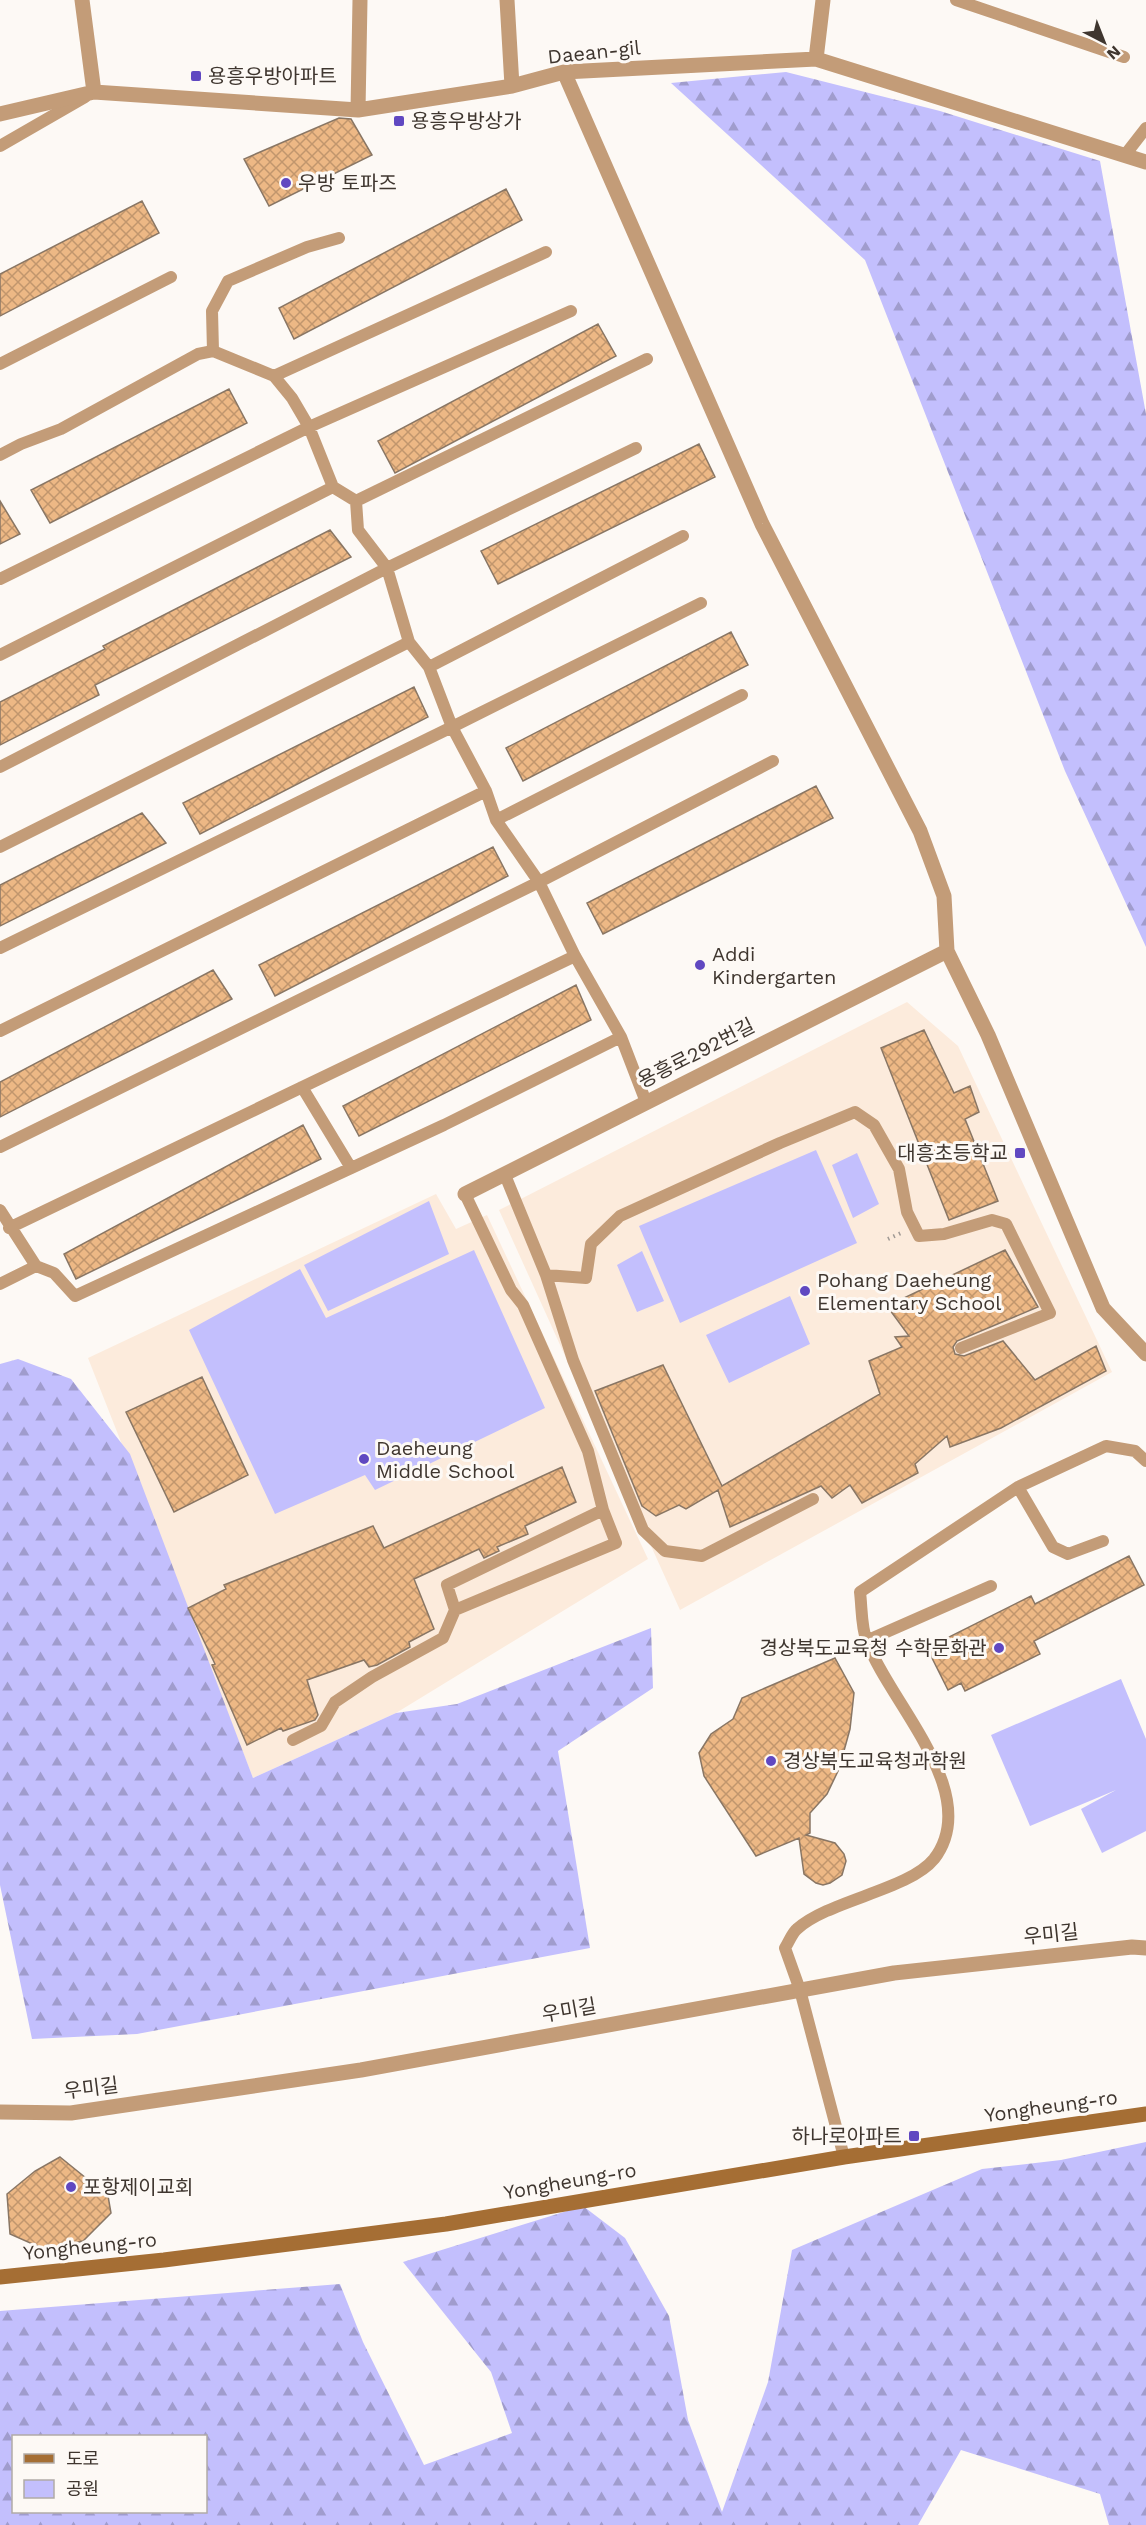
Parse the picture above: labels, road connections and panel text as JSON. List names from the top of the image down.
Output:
{
  "streets": {
    "main road": ["Yongheung-ro"],
    "street": ["Daean-gil", "용흥로292번길", "우미길"]
  },
  "places": {
    "transit": [
      "용흥우방아파트",
      "용흥우방상가",
      "대흥초등학교",
      "하나로아파트"
    ],
    "other": [
      "우방 토파즈",
      "Addi Kindergarten",
      "Pohang Daeheung Elementary School",
      "Daeheung Middle School",
      "경상북도교육청 수학문화관",
      "경상북도교육청과학원",
      "포항제이교회"
    ]
  },
  "legend": ["도로", "공원"],
  "north": "bottom right"
}
